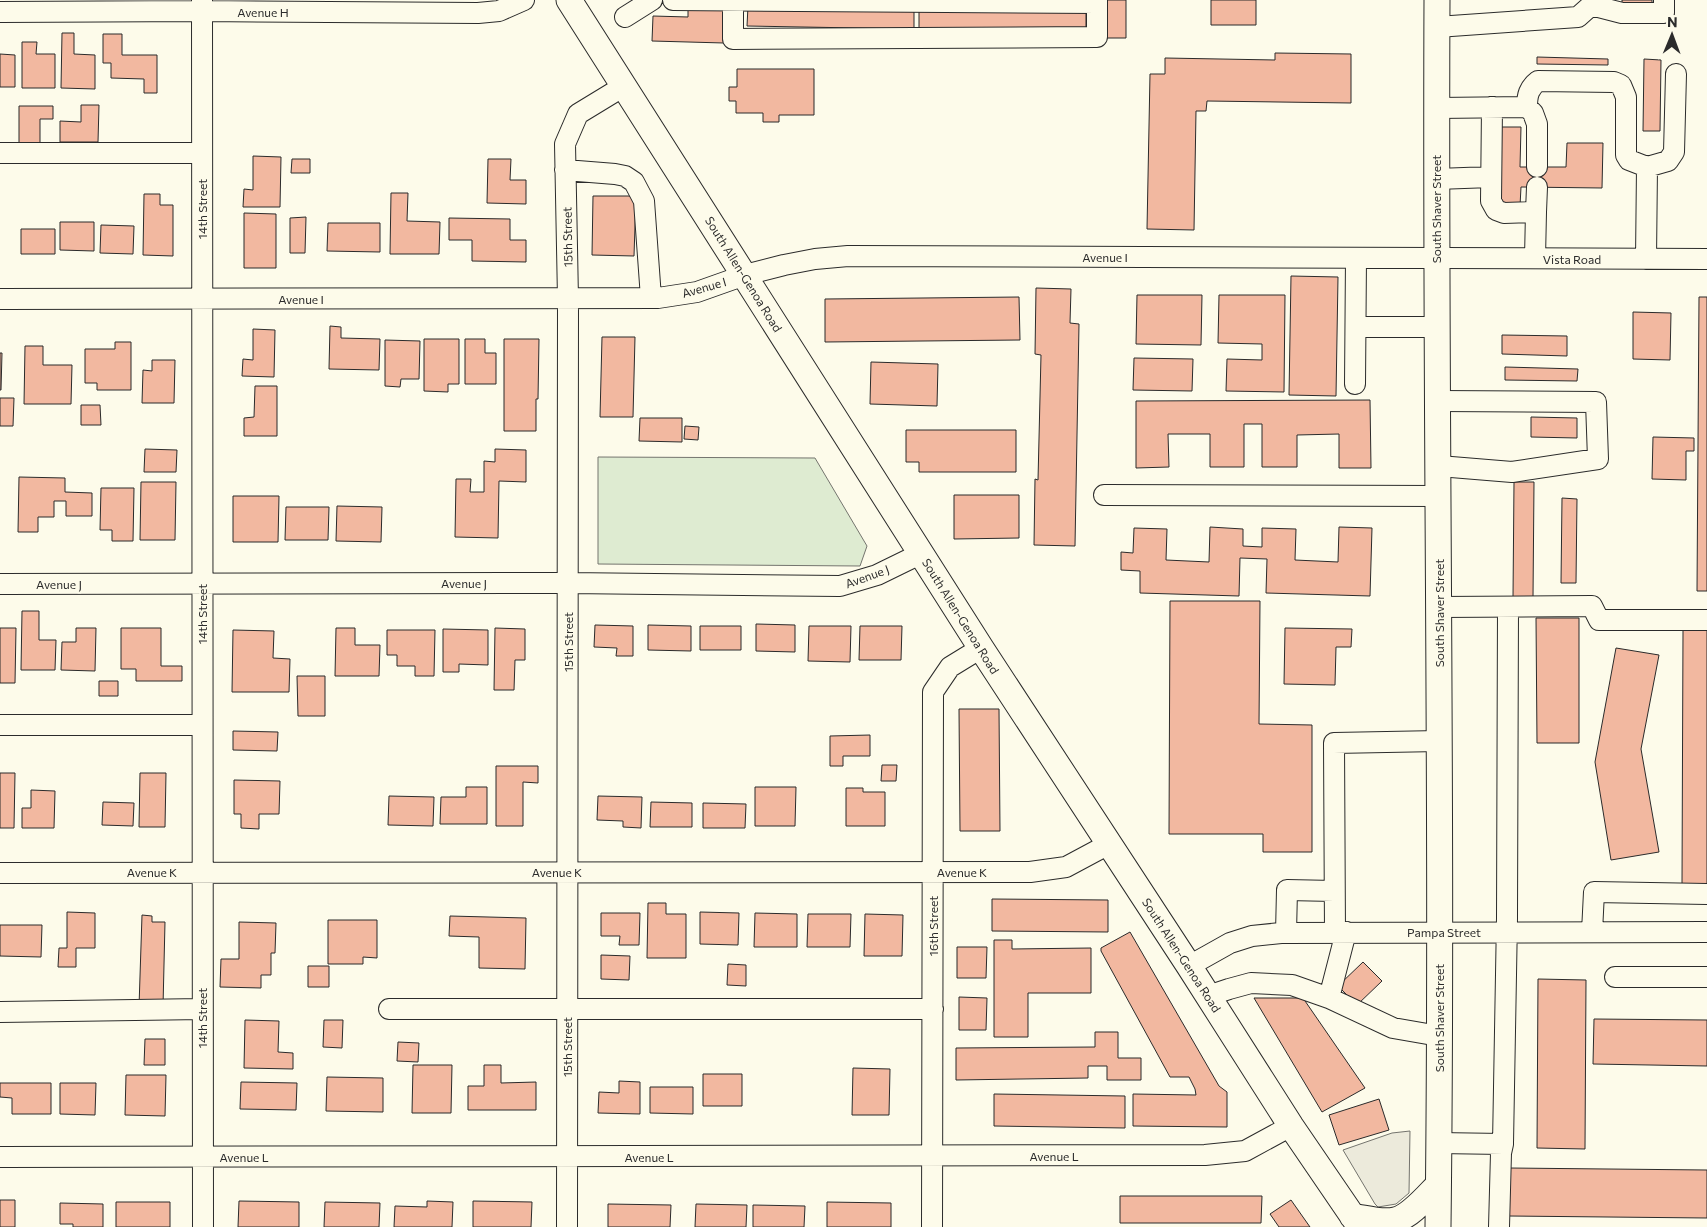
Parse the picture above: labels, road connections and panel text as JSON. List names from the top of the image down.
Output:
{
  "streets": {
    "main road": ["South Shaver Street", "South Allen-Genoa Road"],
    "street": [
      "Avenue H",
      "14th Street",
      "15th Street",
      "Avenue I",
      "Vista Road",
      "Avenue J",
      "Avenue K",
      "16th Street",
      "Pampa Street",
      "Avenue L"
    ]
  },
  "crossings": [
    ["Avenue H", "14th Street"],
    ["14th Street", "Avenue I"],
    ["14th Street", "Avenue J"],
    ["14th Street", "Avenue K"],
    ["14th Street", "Avenue L"],
    ["South Shaver Street", "Avenue I"],
    ["South Shaver Street", "Vista Road"],
    ["South Shaver Street", "Pampa Street"],
    ["15th Street", "Avenue I"],
    ["15th Street", "South Allen-Genoa Road"],
    ["15th Street", "Avenue J"],
    ["15th Street", "Avenue K"],
    ["15th Street", "Avenue L"],
    ["Avenue I", "Vista Road"],
    ["Avenue I", "South Allen-Genoa Road"],
    ["South Allen-Genoa Road", "Avenue J"],
    ["South Allen-Genoa Road", "Avenue K"],
    ["South Allen-Genoa Road", "16th Street"],
    ["South Allen-Genoa Road", "Pampa Street"],
    ["South Allen-Genoa Road", "Avenue L"],
    ["Avenue K", "16th Street"],
    ["16th Street", "Avenue L"]
  ],
  "north": "top"
}
